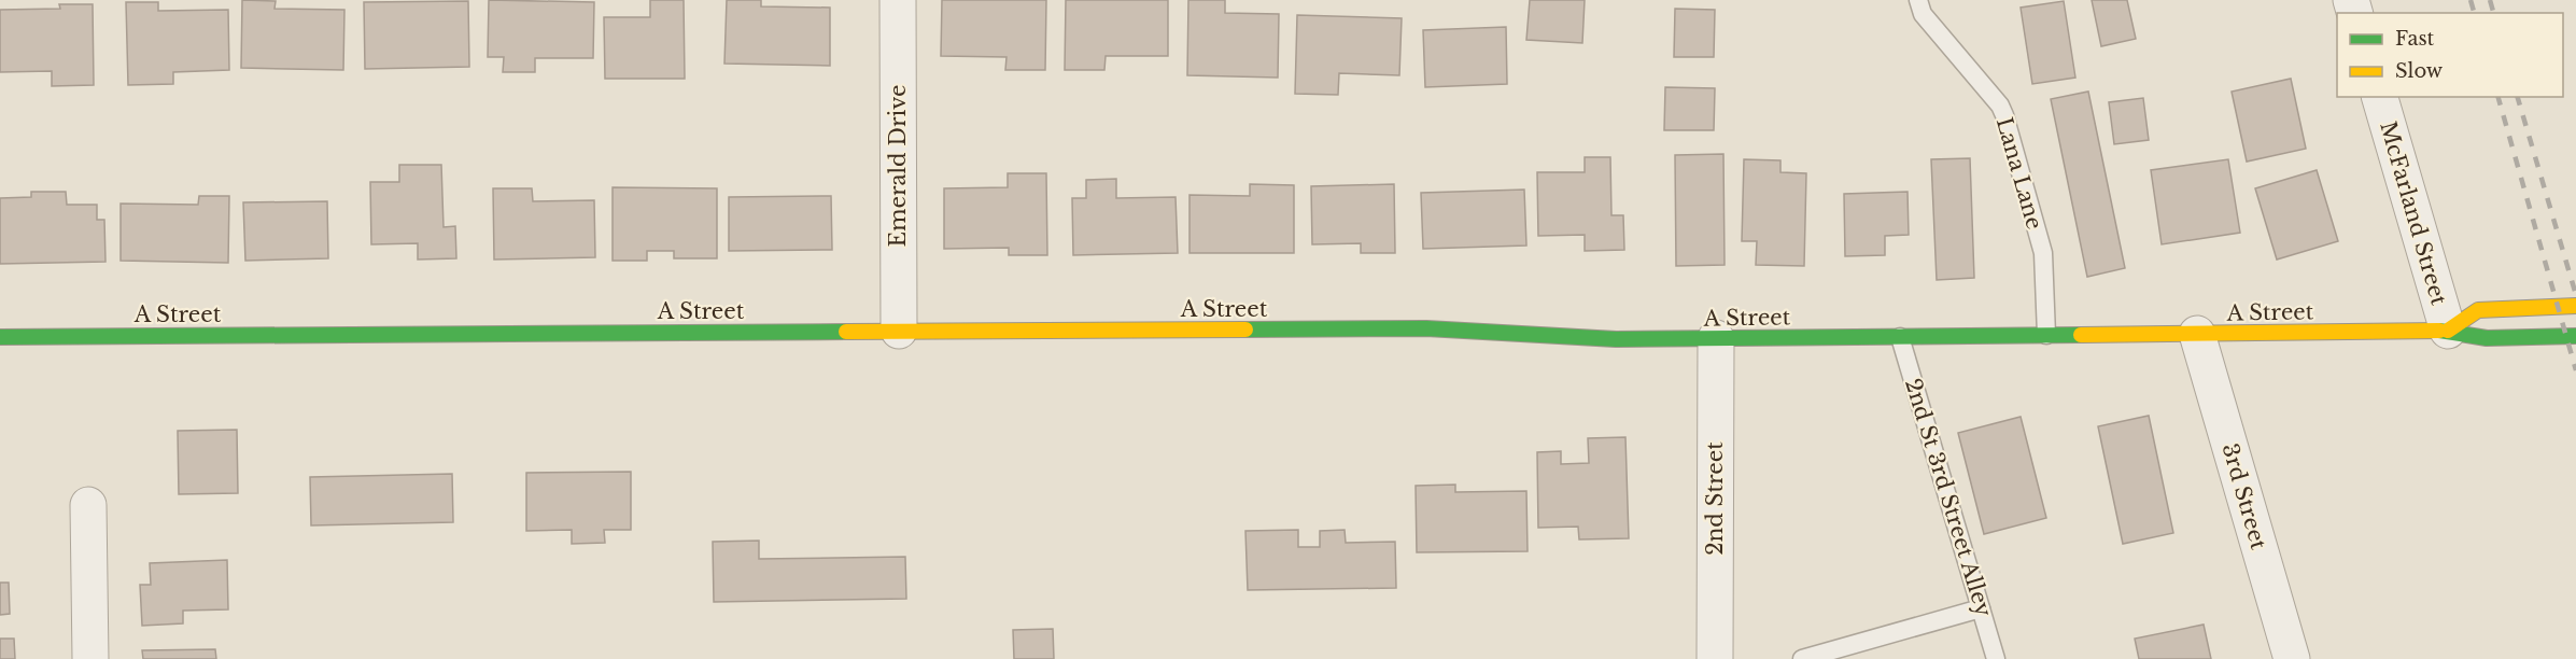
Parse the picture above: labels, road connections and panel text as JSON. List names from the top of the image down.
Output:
{
  "streets": {
    "street": [
      "Emerald Drive",
      "McFarland Street",
      "A Street",
      "3rd Street",
      "2nd Street"
    ],
    "lane": ["Lana Lane", "2nd St 3rd Street Alley"]
  },
  "crossings": [
    ["Emerald Drive", "A Street"],
    ["Lana Lane", "A Street"],
    ["McFarland Street", "A Street"],
    ["A Street", "3rd Street"],
    ["A Street", "2nd St 3rd Street Alley"],
    ["A Street", "2nd Street"]
  ],
  "legend": ["Fast", "Slow"]
}
